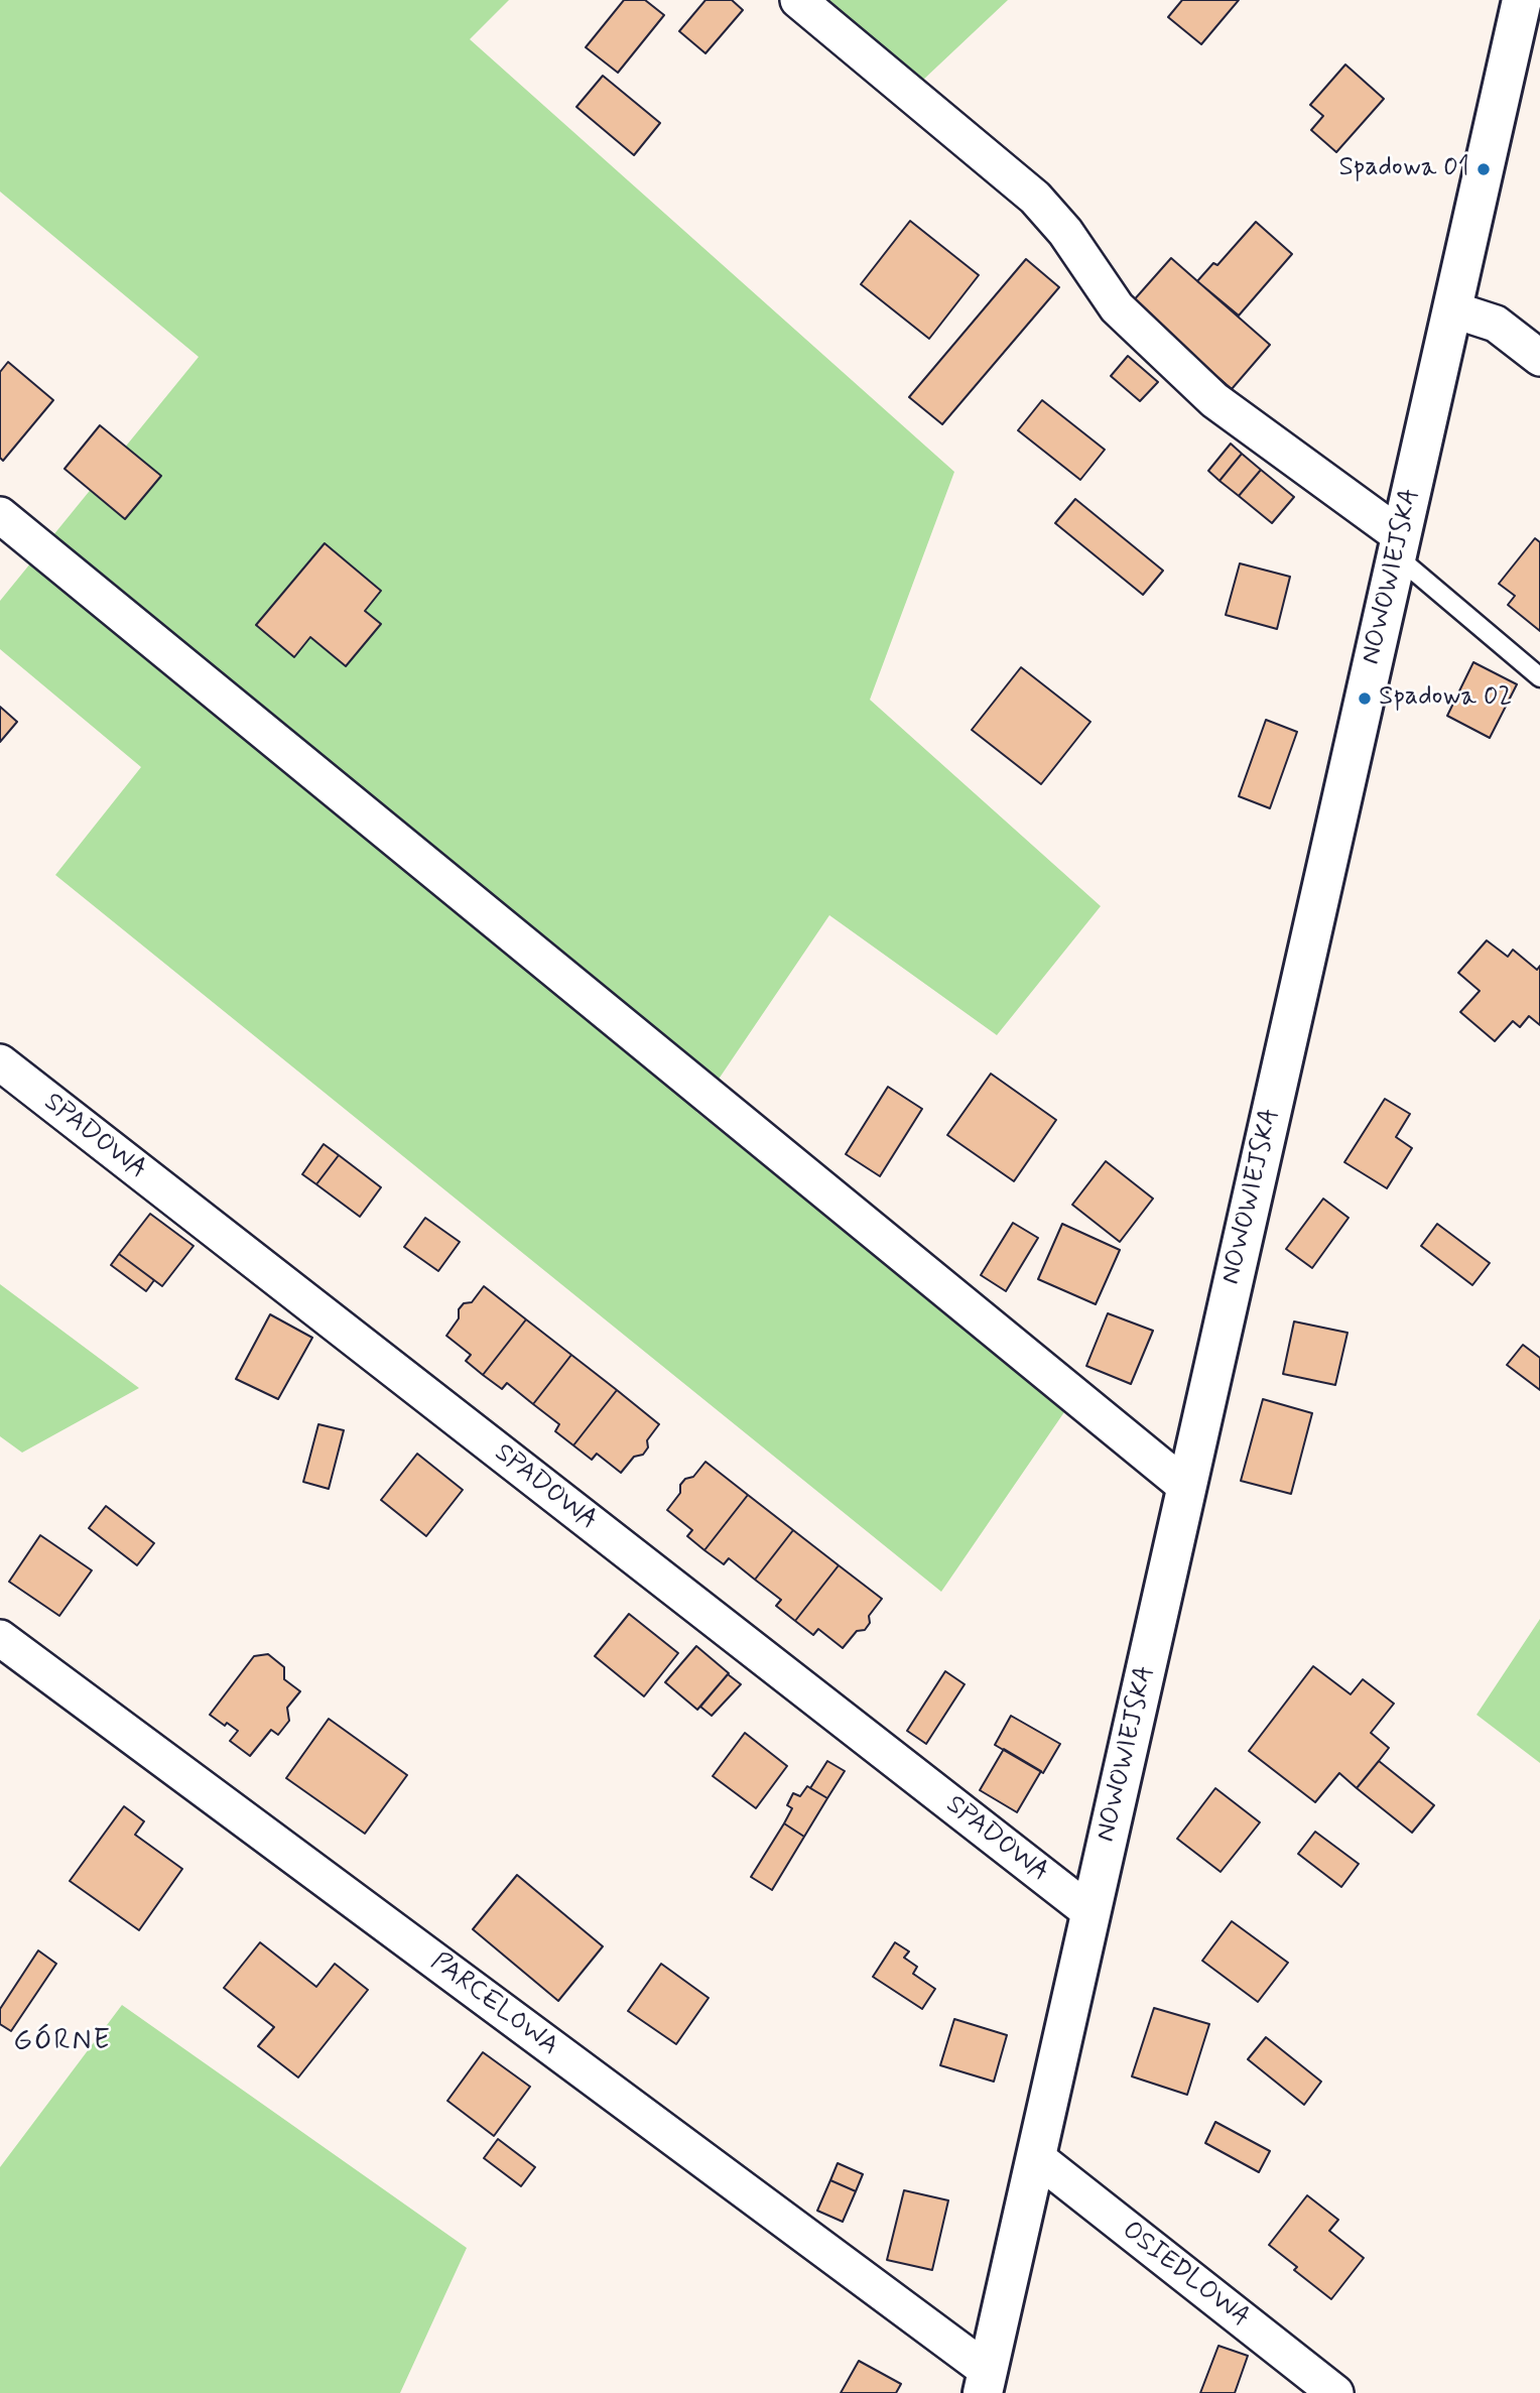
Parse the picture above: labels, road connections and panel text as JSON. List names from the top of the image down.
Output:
{
  "streets": {
    "street": [
      "NOWOWIEJSKA",
      "SPADOWA",
      "PARCELOWA",
      "OSIEDLOWA"
    ]
  },
  "crossings": [
    ["NOWOWIEJSKA", "SPADOWA"],
    ["NOWOWIEJSKA", "PARCELOWA"],
    ["NOWOWIEJSKA", "OSIEDLOWA"]
  ],
  "districts": ["GÓRNE"],
  "places": ["Spadowa 01", "Spadowa 02"]
}
